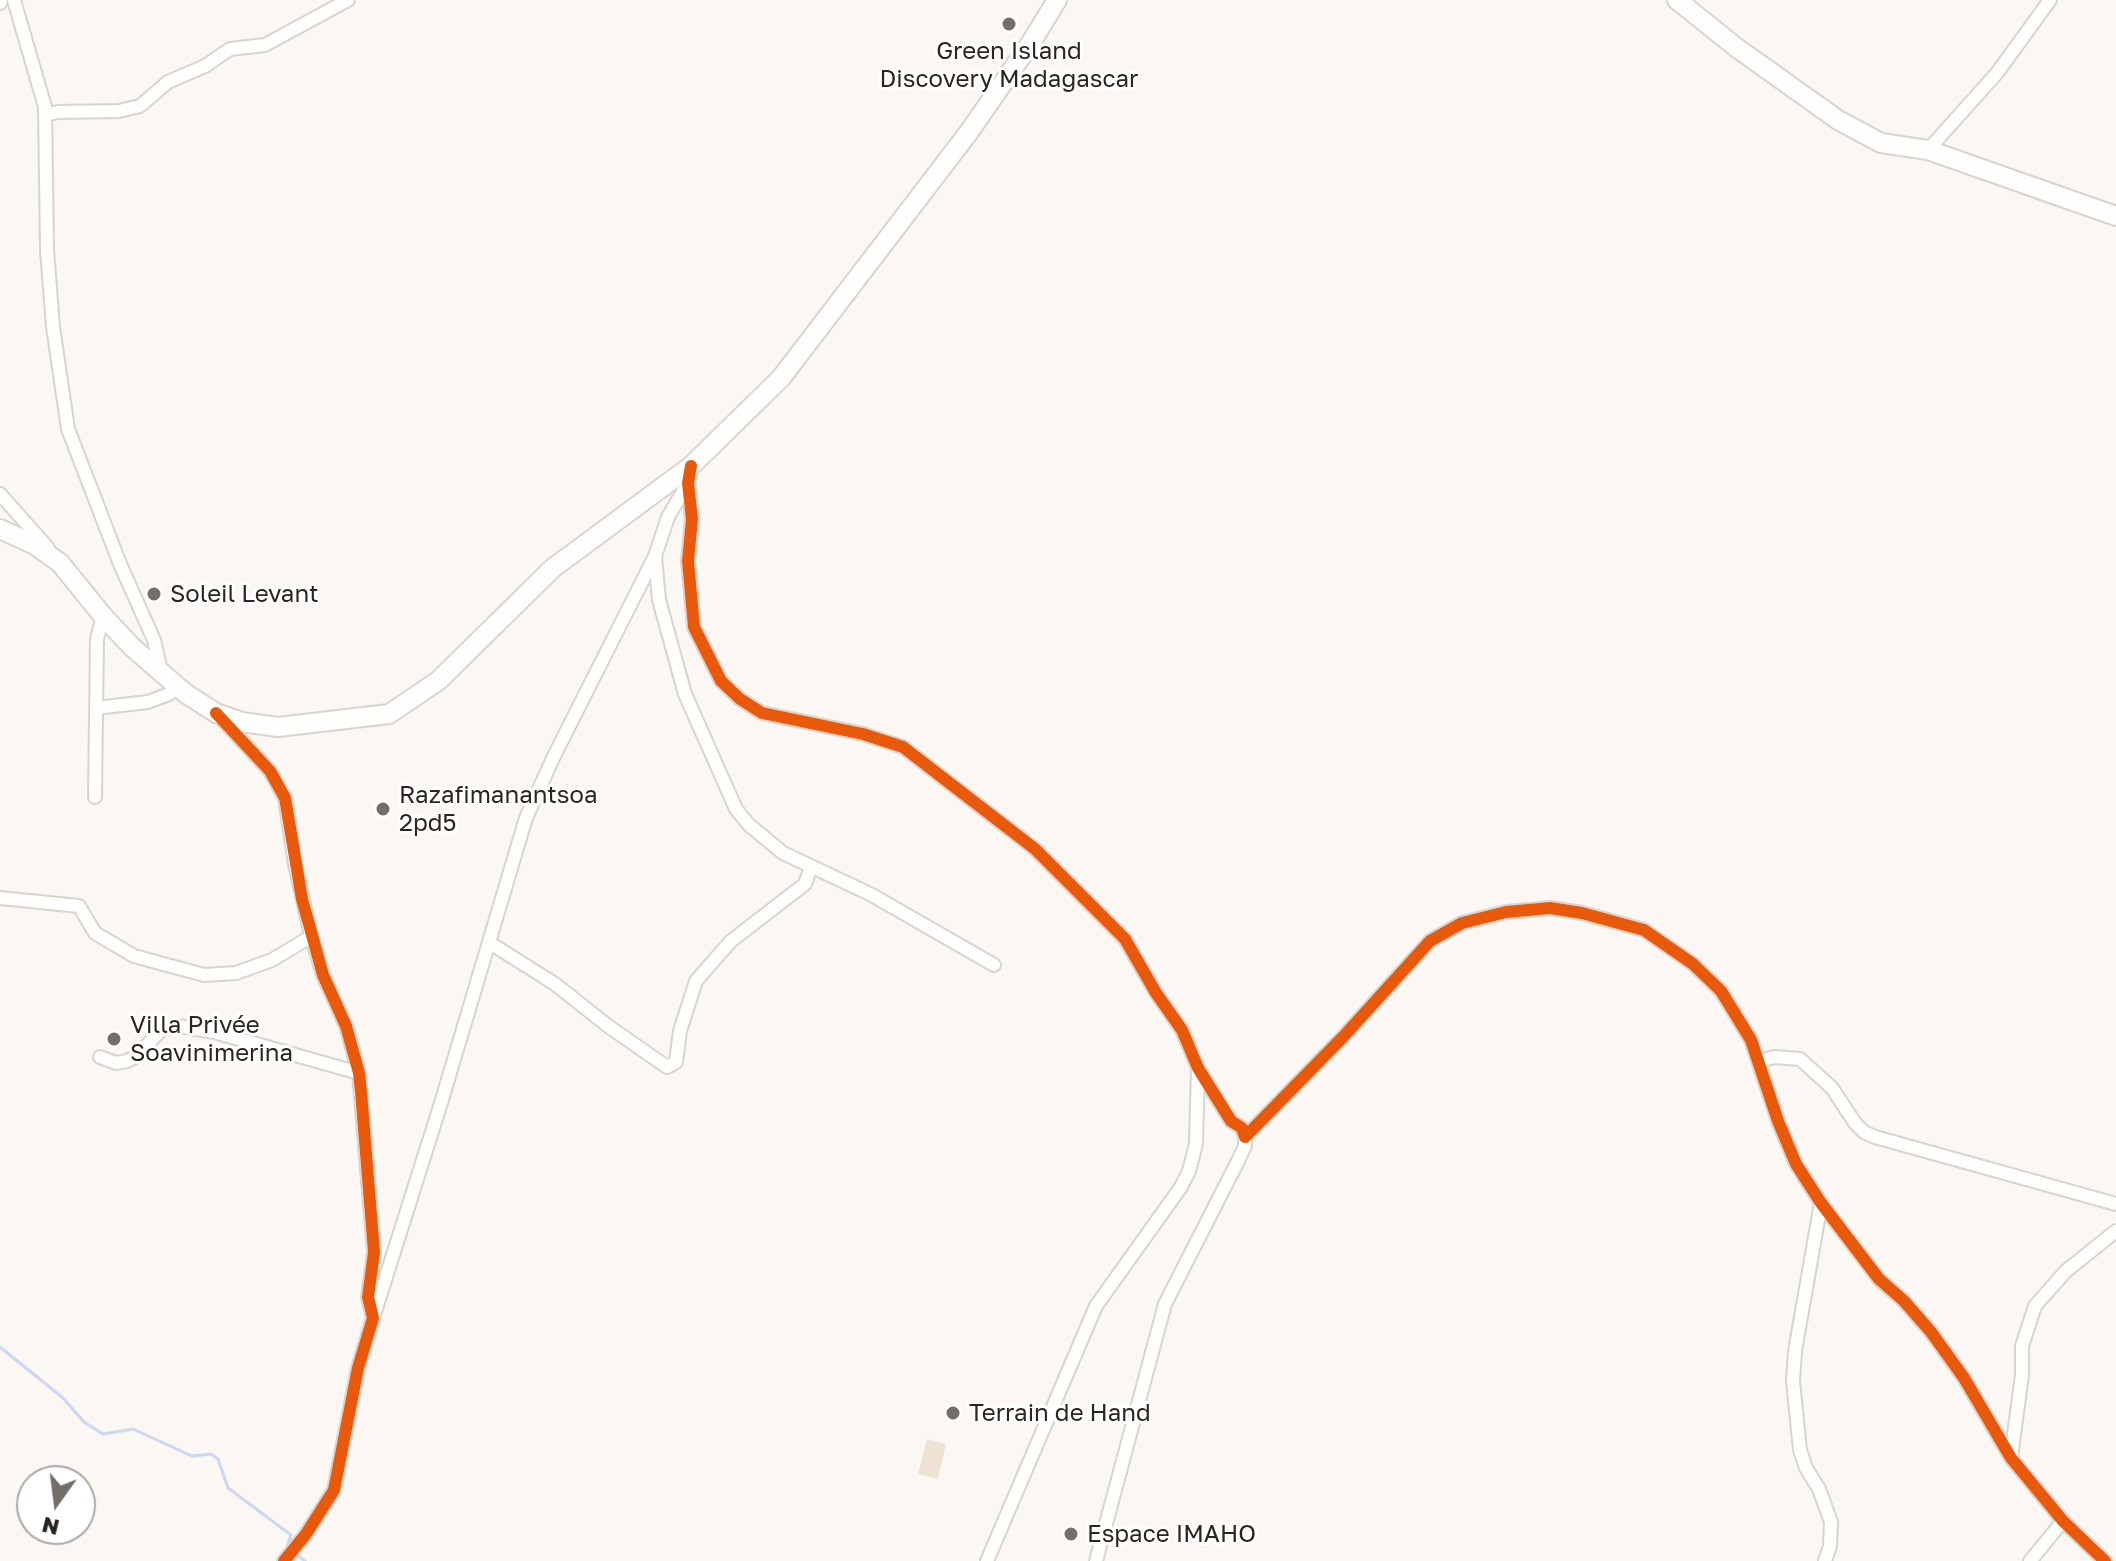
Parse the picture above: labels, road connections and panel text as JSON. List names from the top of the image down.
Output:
{
  "places": [
    "Green Island Discovery Madagascar",
    "Soleil Levant",
    "Razafimanantsoa 2pd5",
    "Villa Privée Soavinimerina",
    "Terrain de Hand",
    "Espace IMAHO"
  ],
  "north": "bottom"
}
